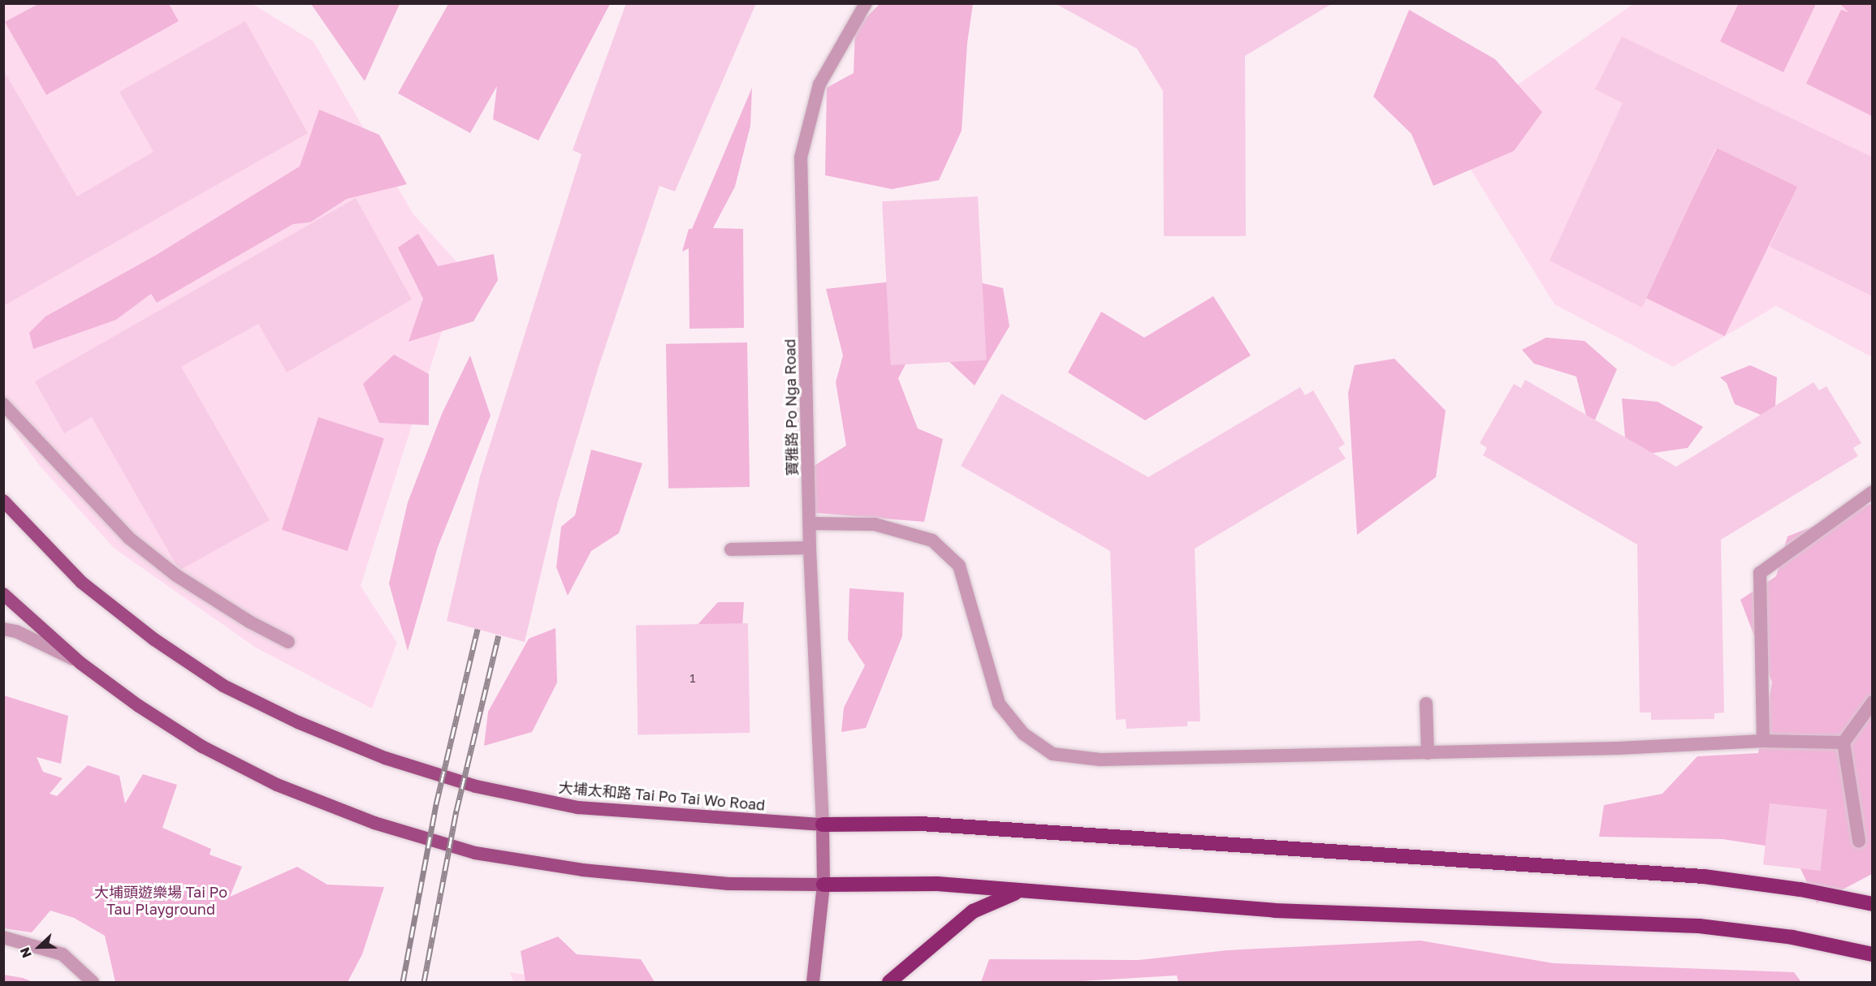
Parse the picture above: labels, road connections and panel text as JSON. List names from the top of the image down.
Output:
{
  "streets": {
    "main road": ["大埔太和路 Tai Po Tai Wo Road"],
    "street": ["寶雅路 Po Nga Road"]
  },
  "crossings": [
    ["寶雅路 Po Nga Road", "大埔太和路 Tai Po Tai Wo Road"]
  ],
  "parks": ["大埔頭遊樂場 Tai Po Tau Playground"],
  "house_numbers": ["1"],
  "north": "left"
}
